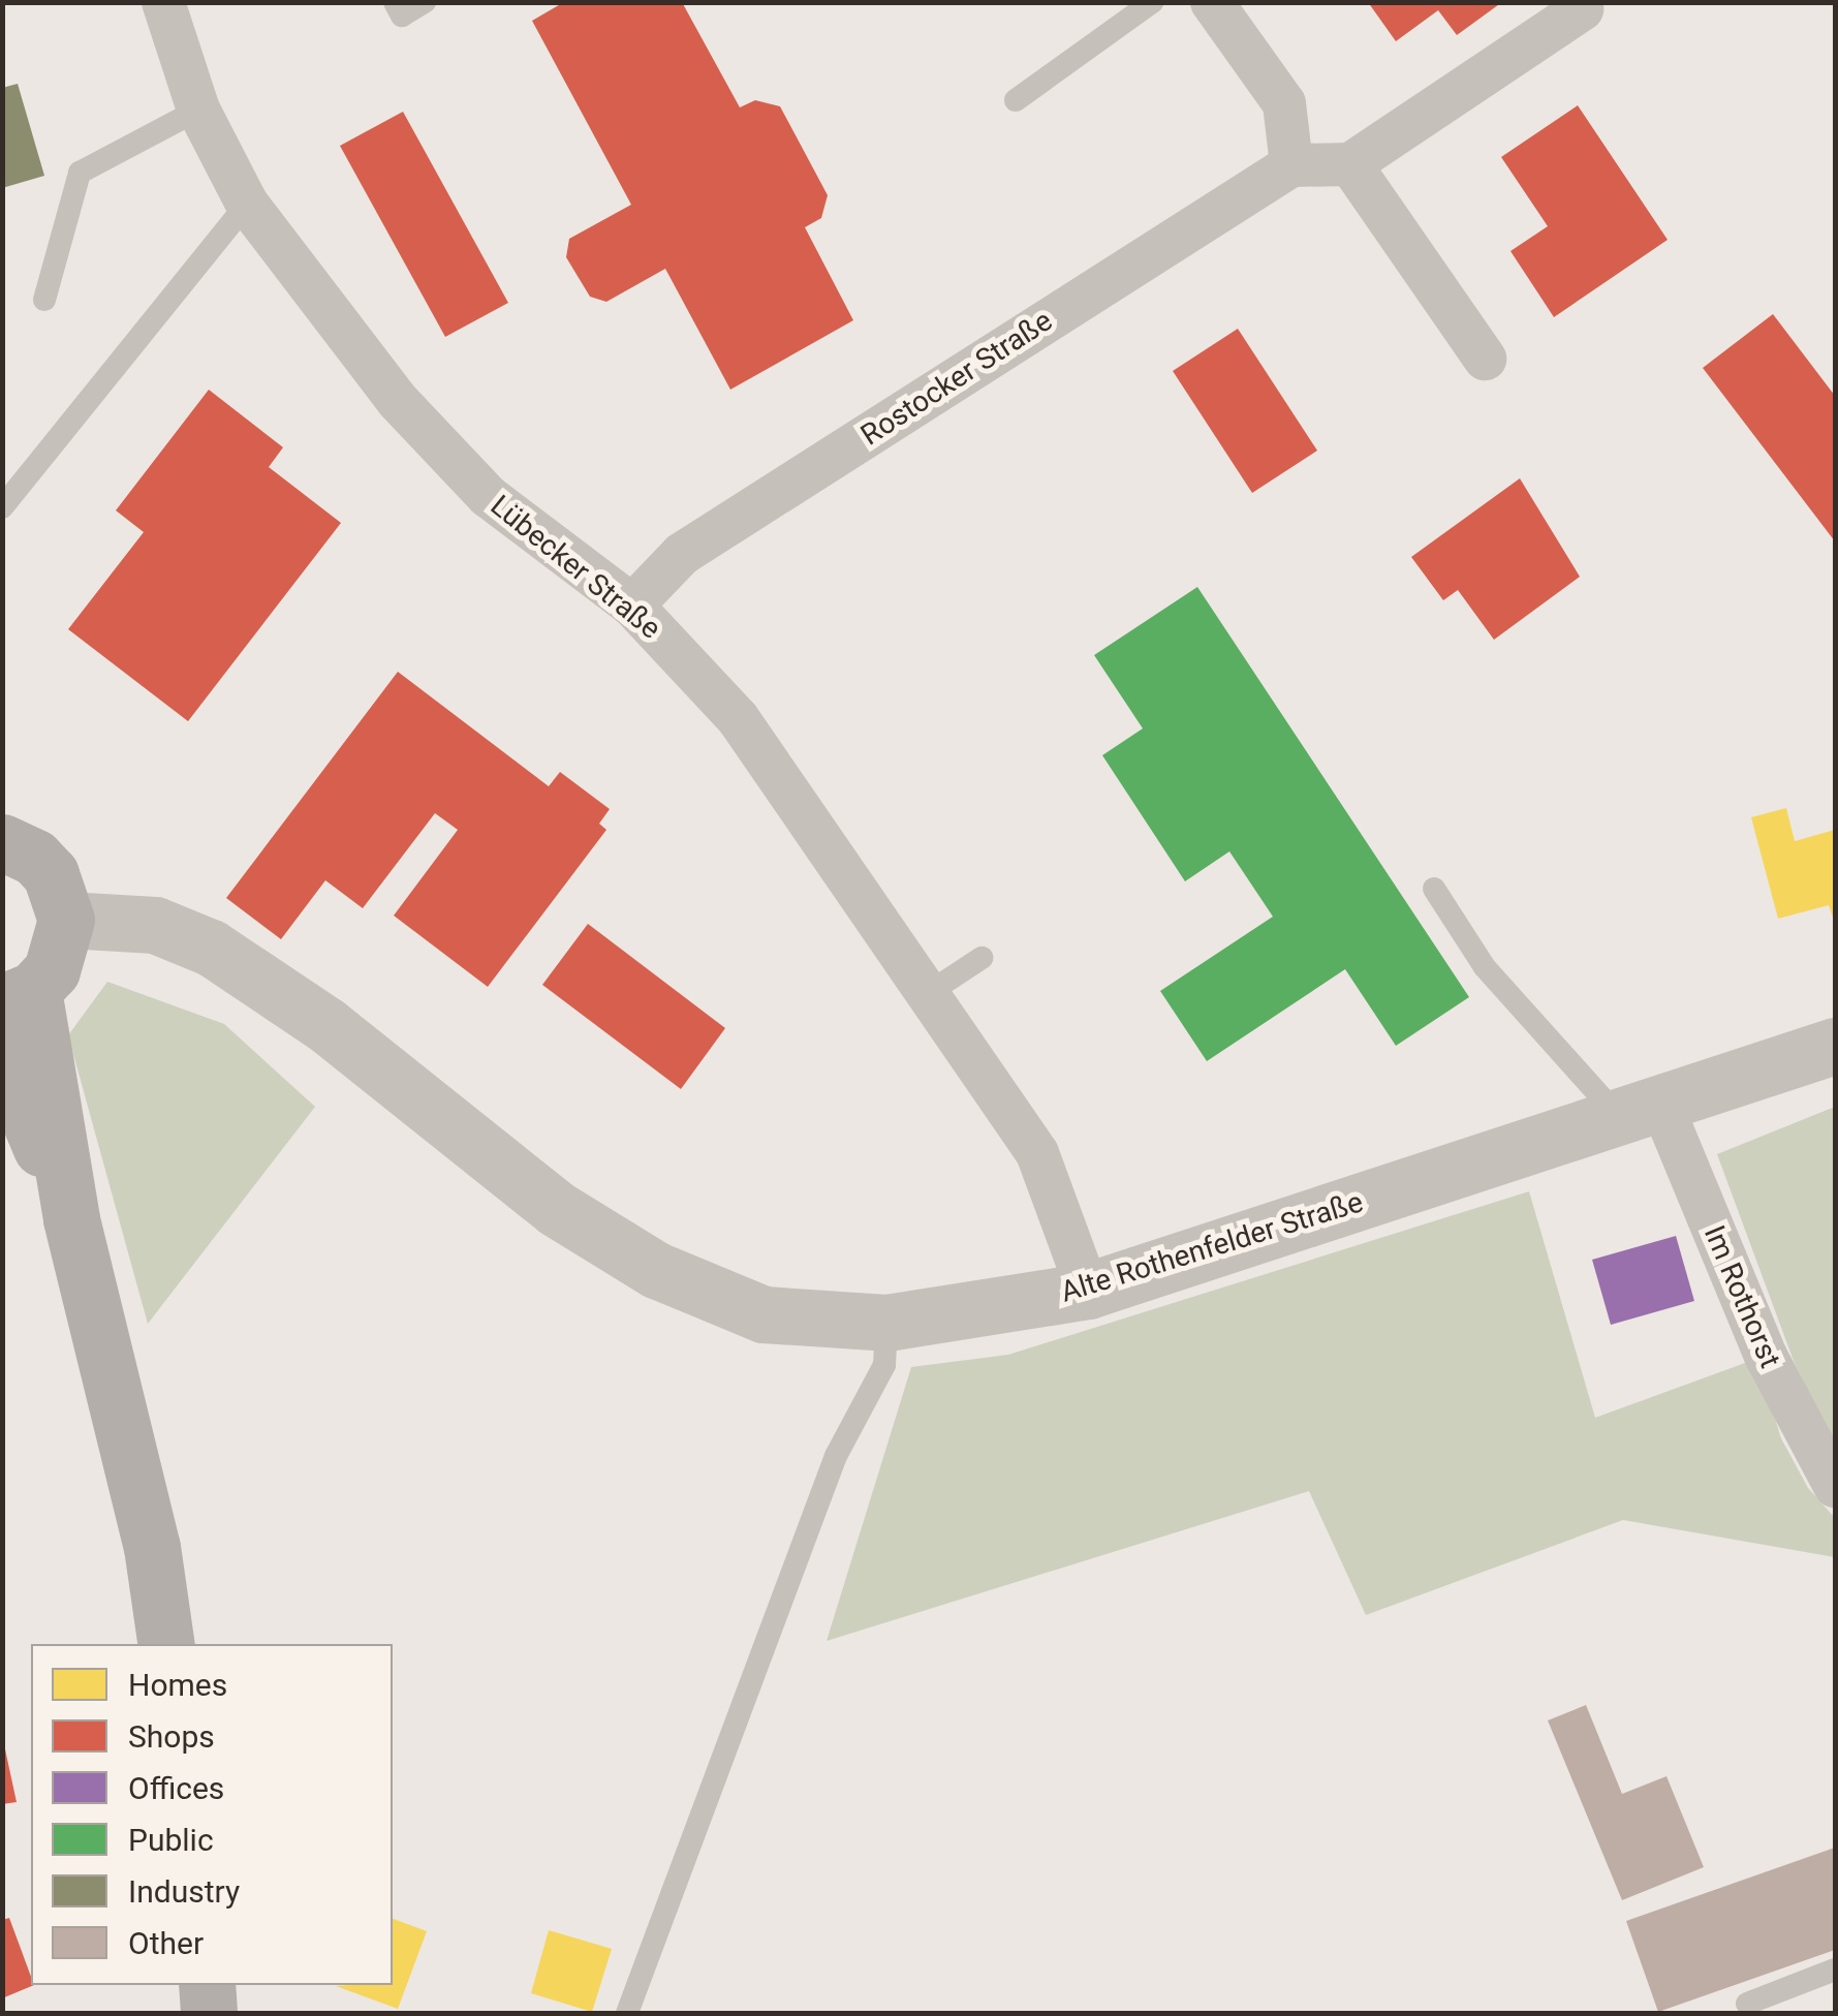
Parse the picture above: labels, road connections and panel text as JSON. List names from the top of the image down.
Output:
{
  "streets": {
    "street": [
      "Rostocker Straße",
      "Lübecker Straße",
      "Alte Rothenfelder Straße",
      "Im Rothorst"
    ]
  },
  "crossings": [
    ["Rostocker Straße", "Lübecker Straße"],
    ["Lübecker Straße", "Alte Rothenfelder Straße"],
    ["Alte Rothenfelder Straße", "Im Rothorst"]
  ],
  "legend": [
    "Homes",
    "Shops",
    "Offices",
    "Public",
    "Industry",
    "Other"
  ]
}
